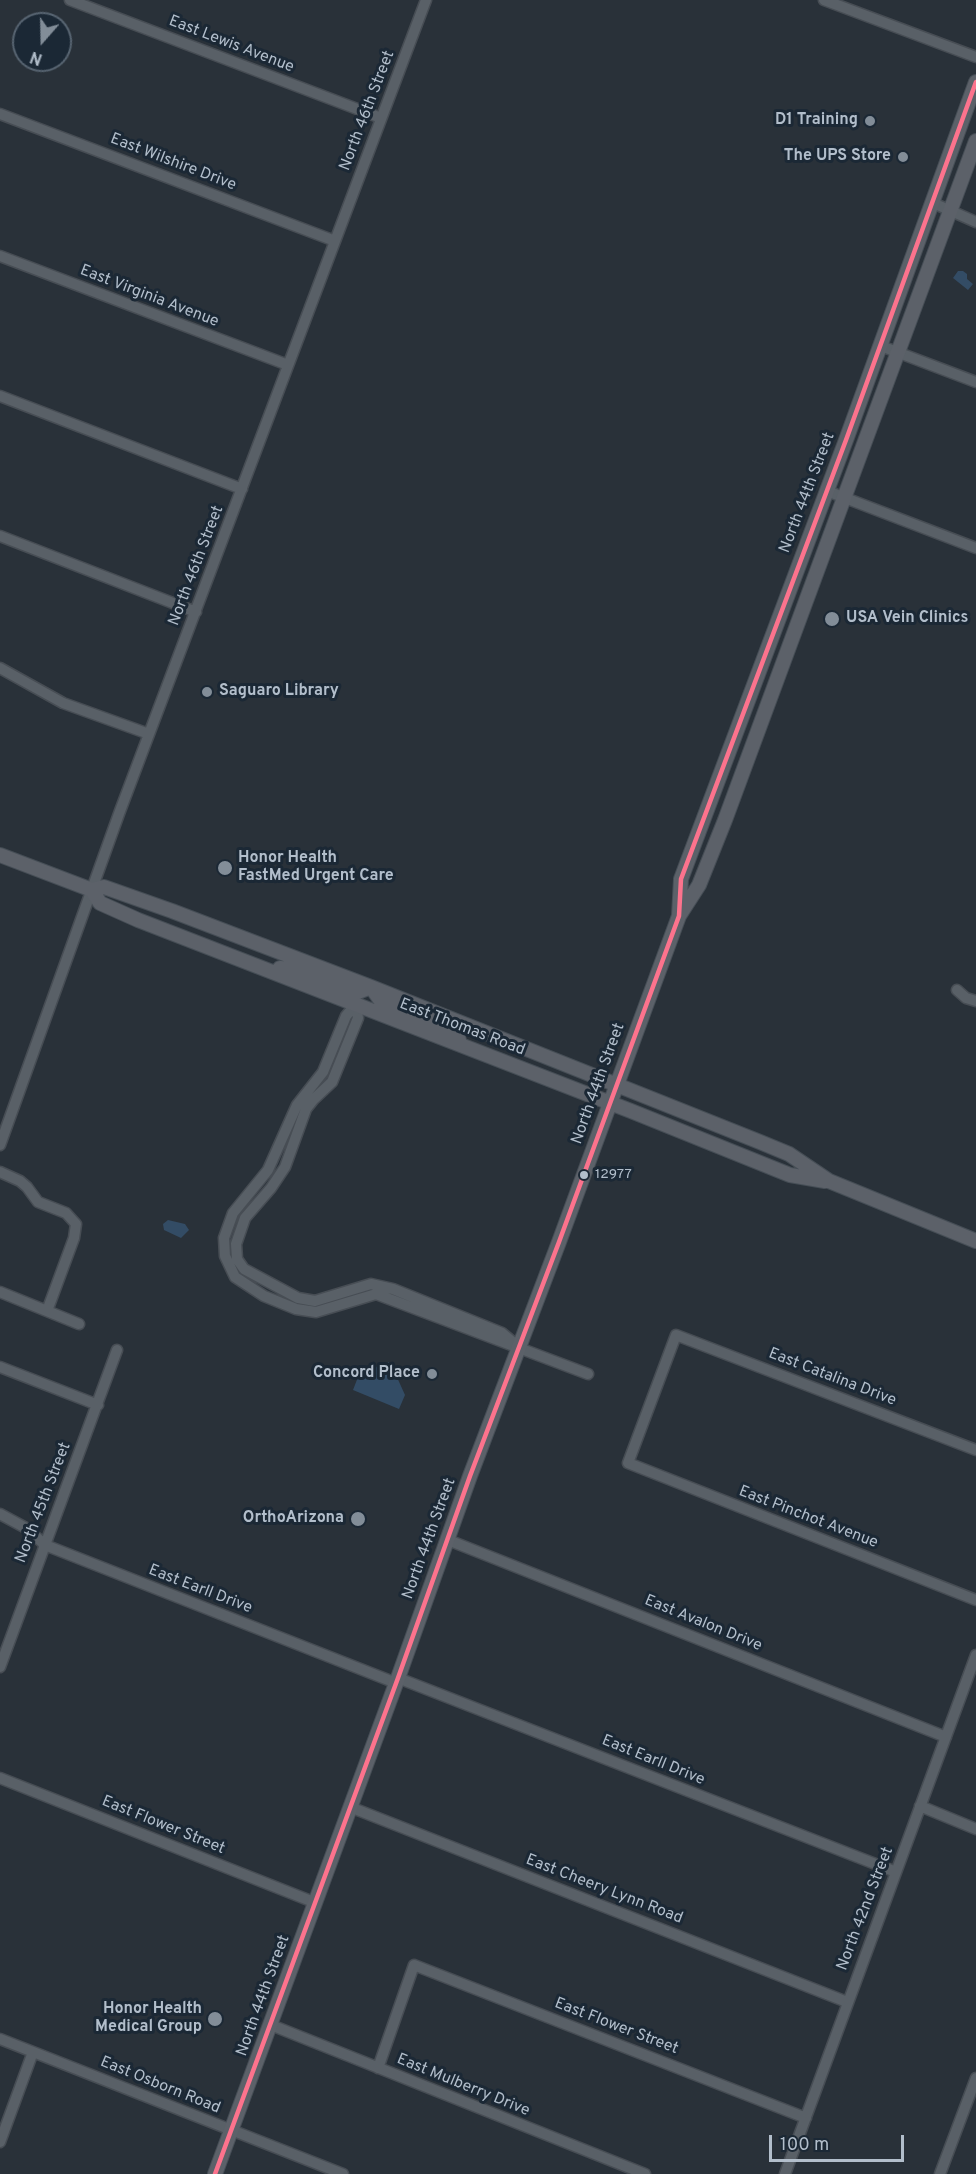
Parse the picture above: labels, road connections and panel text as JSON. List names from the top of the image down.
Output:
{
  "streets": {
    "main road": ["North 44th Street", "East Thomas Road"],
    "street": [
      "East Lewis Avenue",
      "North 46th Street",
      "East Wilshire Drive",
      "East Virginia Avenue",
      "East Catalina Drive",
      "North 45th Street",
      "East Pinchot Avenue",
      "East Earll Drive",
      "East Avalon Drive",
      "East Flower Street",
      "East Cheery Lynn Road",
      "North 42nd Street",
      "East Osborn Road",
      "East Mulberry Drive"
    ]
  },
  "crossings": [
    ["East Lewis Avenue", "North 46th Street"],
    ["North 46th Street", "East Wilshire Drive"],
    ["North 46th Street", "East Virginia Avenue"],
    ["North 46th Street", "East Thomas Road"],
    ["North 44th Street", "East Thomas Road"],
    ["North 44th Street", "East Earll Drive"],
    ["North 44th Street", "East Avalon Drive"],
    ["North 44th Street", "East Flower Street"],
    ["North 44th Street", "East Cheery Lynn Road"],
    ["North 44th Street", "East Osborn Road"],
    ["North 44th Street", "East Mulberry Drive"],
    ["East Catalina Drive", "East Pinchot Avenue"],
    ["North 45th Street", "East Earll Drive"],
    ["East Earll Drive", "North 42nd Street"],
    ["East Avalon Drive", "North 42nd Street"],
    ["East Flower Street", "North 42nd Street"],
    ["East Flower Street", "East Mulberry Drive"],
    ["East Cheery Lynn Road", "North 42nd Street"]
  ],
  "places": [
    "D1 Training",
    "The UPS Store",
    "USA Vein Clinics",
    "Saguaro Library",
    "Honor Health FastMed Urgent Care",
    "12977",
    "Concord Place",
    "OrthoArizona",
    "Honor Health Medical Group"
  ],
  "scale_bar": "100 m",
  "north": "bottom"
}
